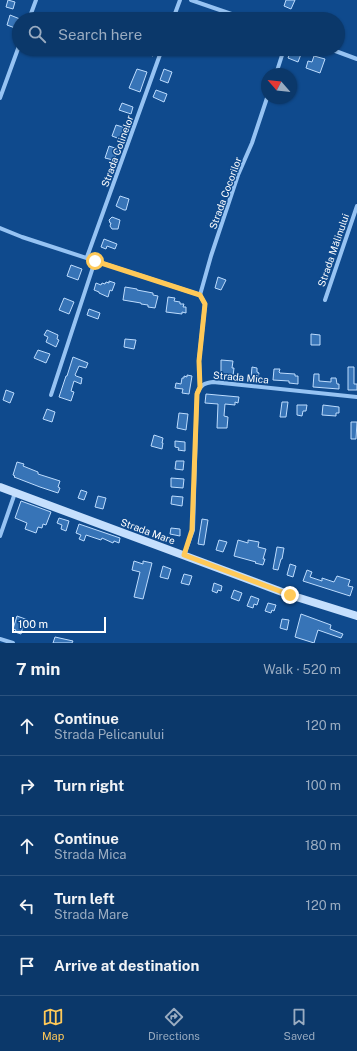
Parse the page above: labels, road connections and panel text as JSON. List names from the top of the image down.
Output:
{
  "streets": {
    "street": [
      "Strada Colinelor",
      "Strada Cocorilor",
      "Strada Mălinului",
      "Strada Mica",
      "Strada Mare"
    ]
  },
  "crossings": [
    ["Strada Mica", "Strada Mare"]
  ],
  "scale_bar": "100 m",
  "north": "top left",
  "page": {
    "search": "Search here",
    "scale": "100 m",
    "heading": ["7 min", "Walk · 520 m"],
    "list": [
      ["Continue", "Strada Pelicanului", "120 m"],
      ["Turn right", "100 m"],
      ["Continue", "Strada Mica", "180 m"],
      ["Turn left", "Strada Mare", "120 m"],
      "Arrive at destination"
    ],
    "nav": ["Map", "Directions", "Saved"]
  }
}
